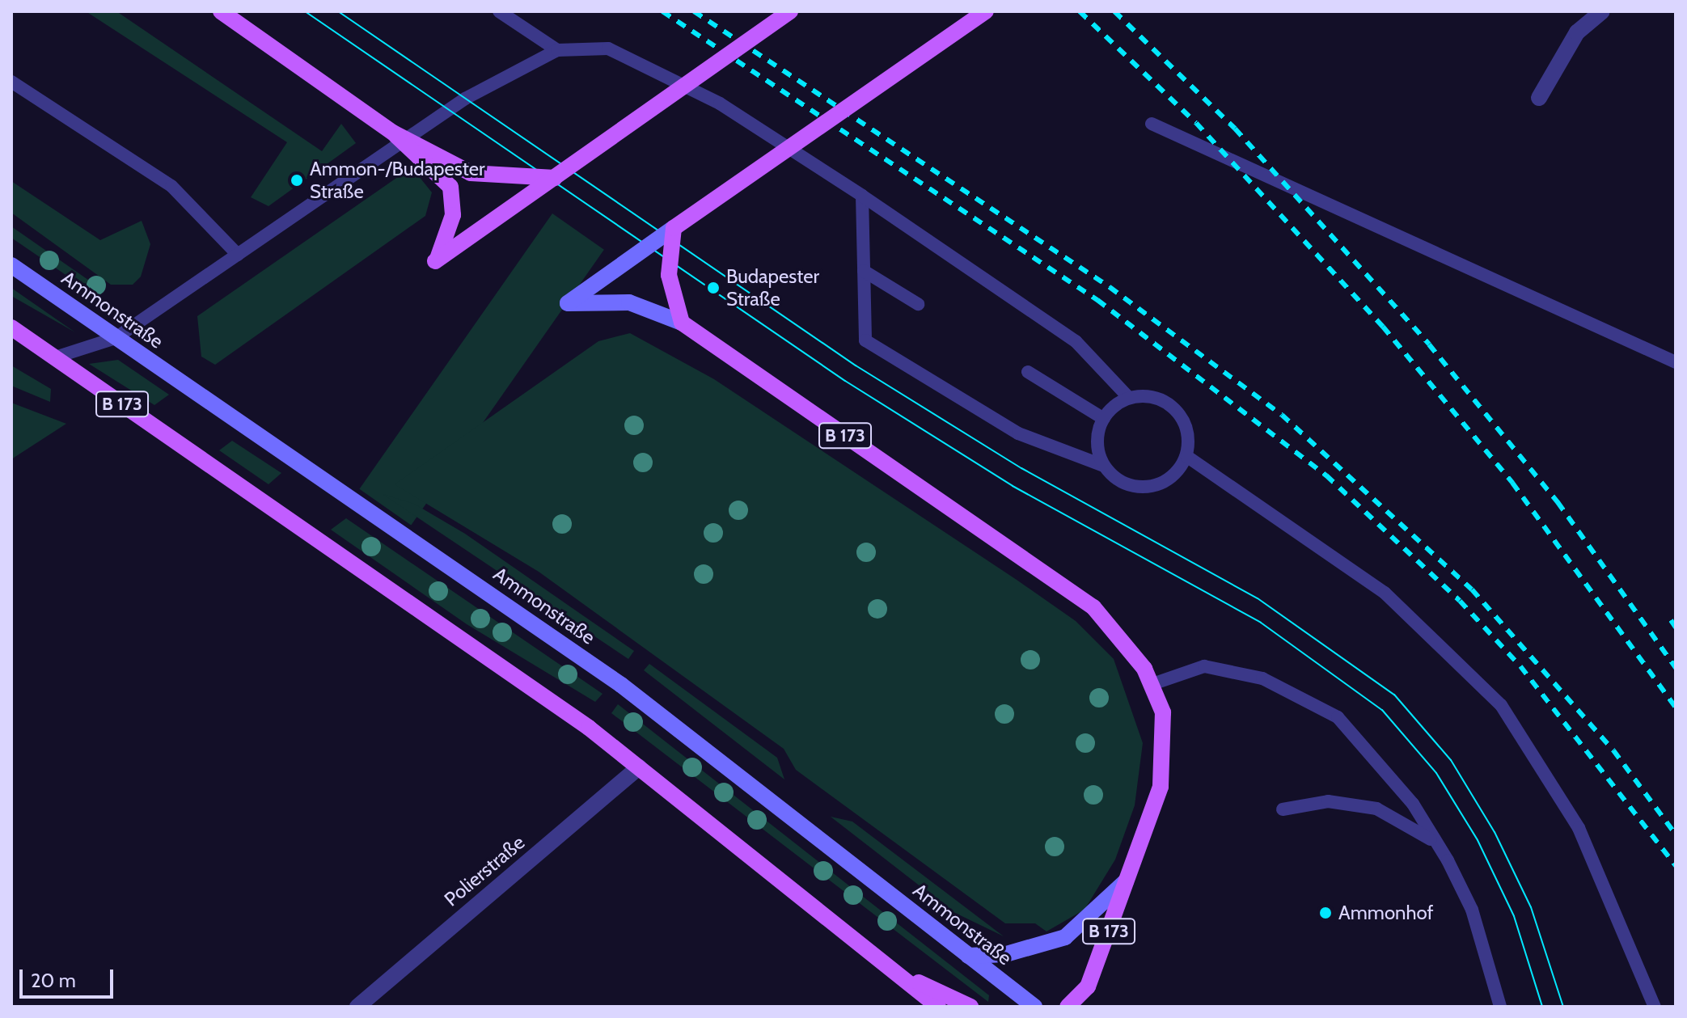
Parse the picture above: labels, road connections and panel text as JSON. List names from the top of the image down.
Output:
{
  "streets": {
    "main road": ["Ammonstraße", "B 173"],
    "street": ["Polierstraße"]
  },
  "crossings": [
    ["Ammonstraße", "B 173"],
    ["B 173", "Polierstraße"]
  ],
  "places": ["Ammon-/Budapester Straße", "Budapester Straße", "Ammonhof"],
  "scale_bar": "20 m"
}
